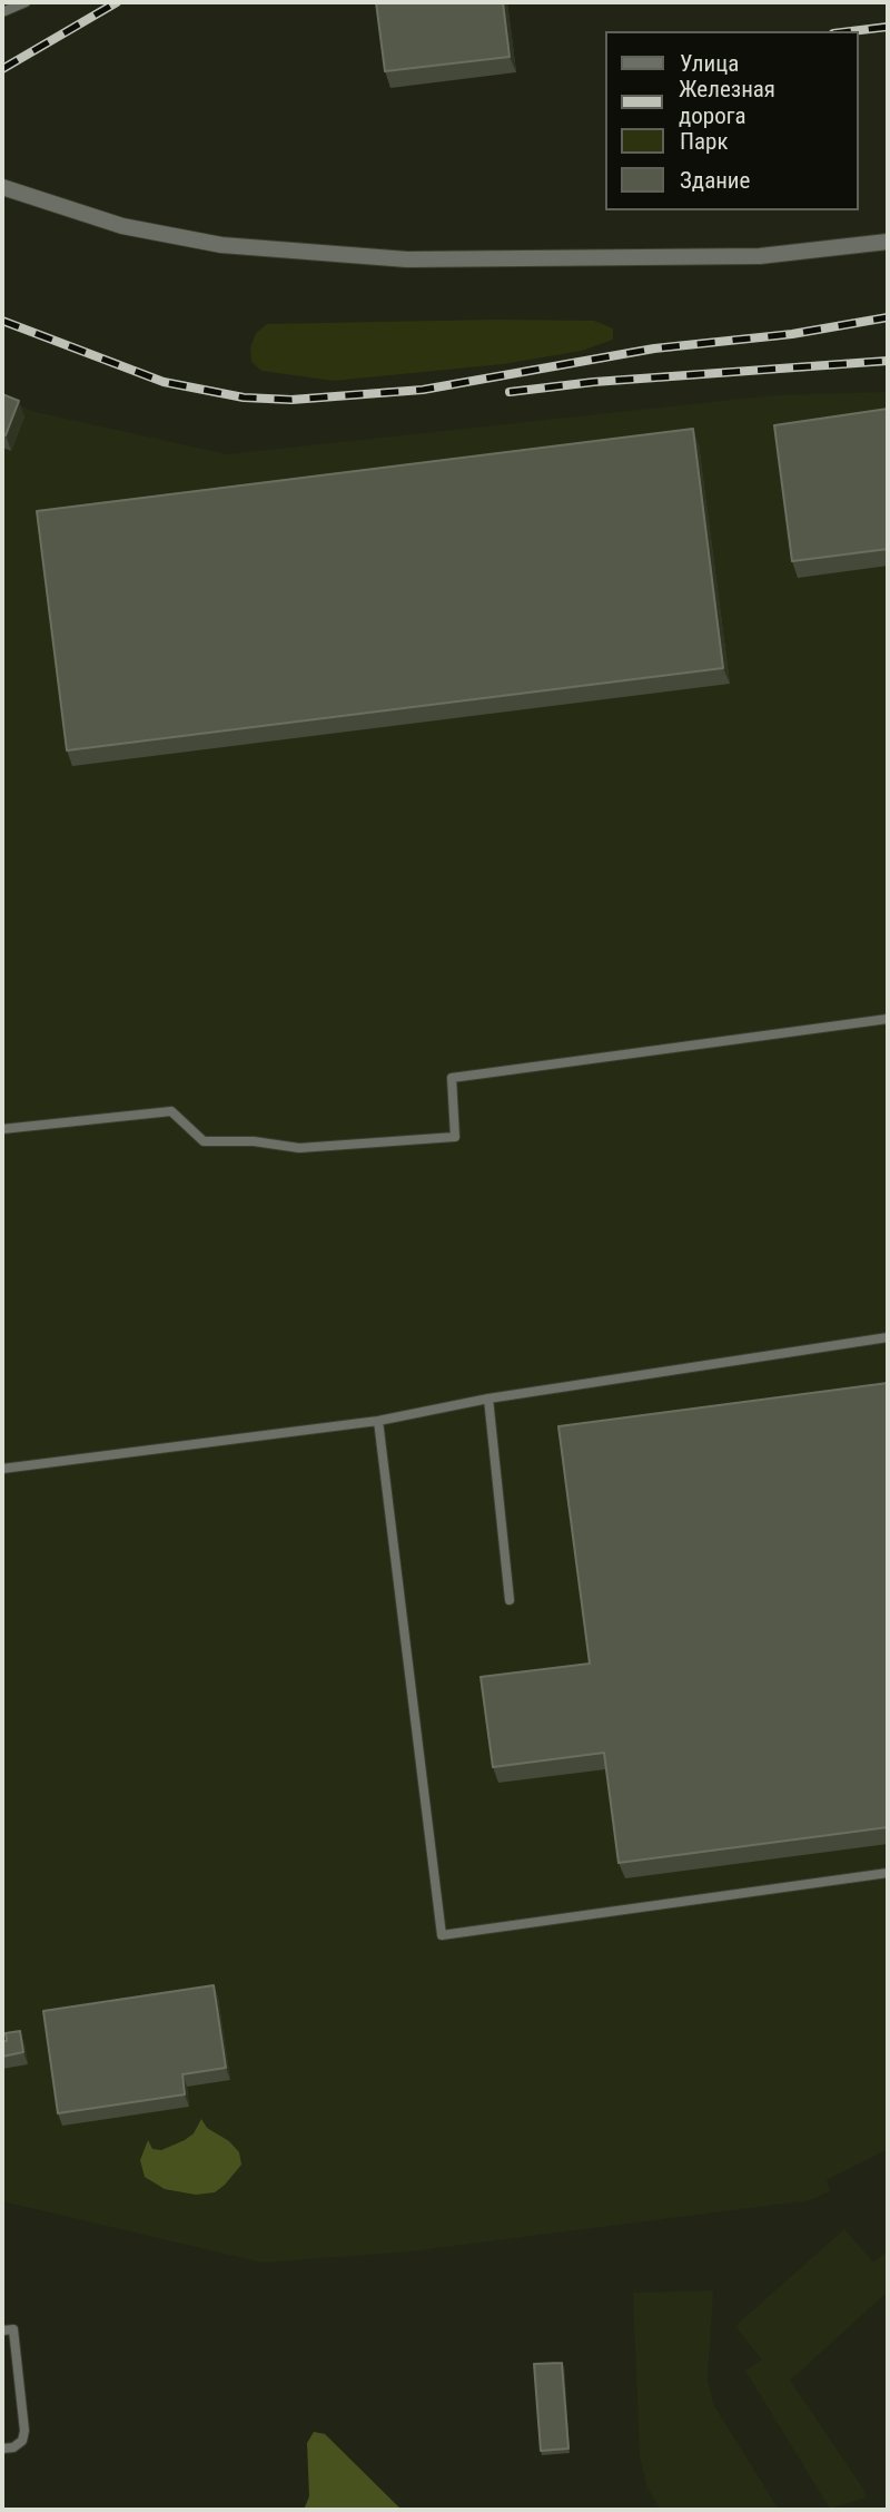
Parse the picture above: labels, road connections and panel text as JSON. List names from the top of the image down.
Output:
{
  "legend": [
    "Улица",
    "Железная дорога",
    "Парк",
    "Здание"
  ]
}
